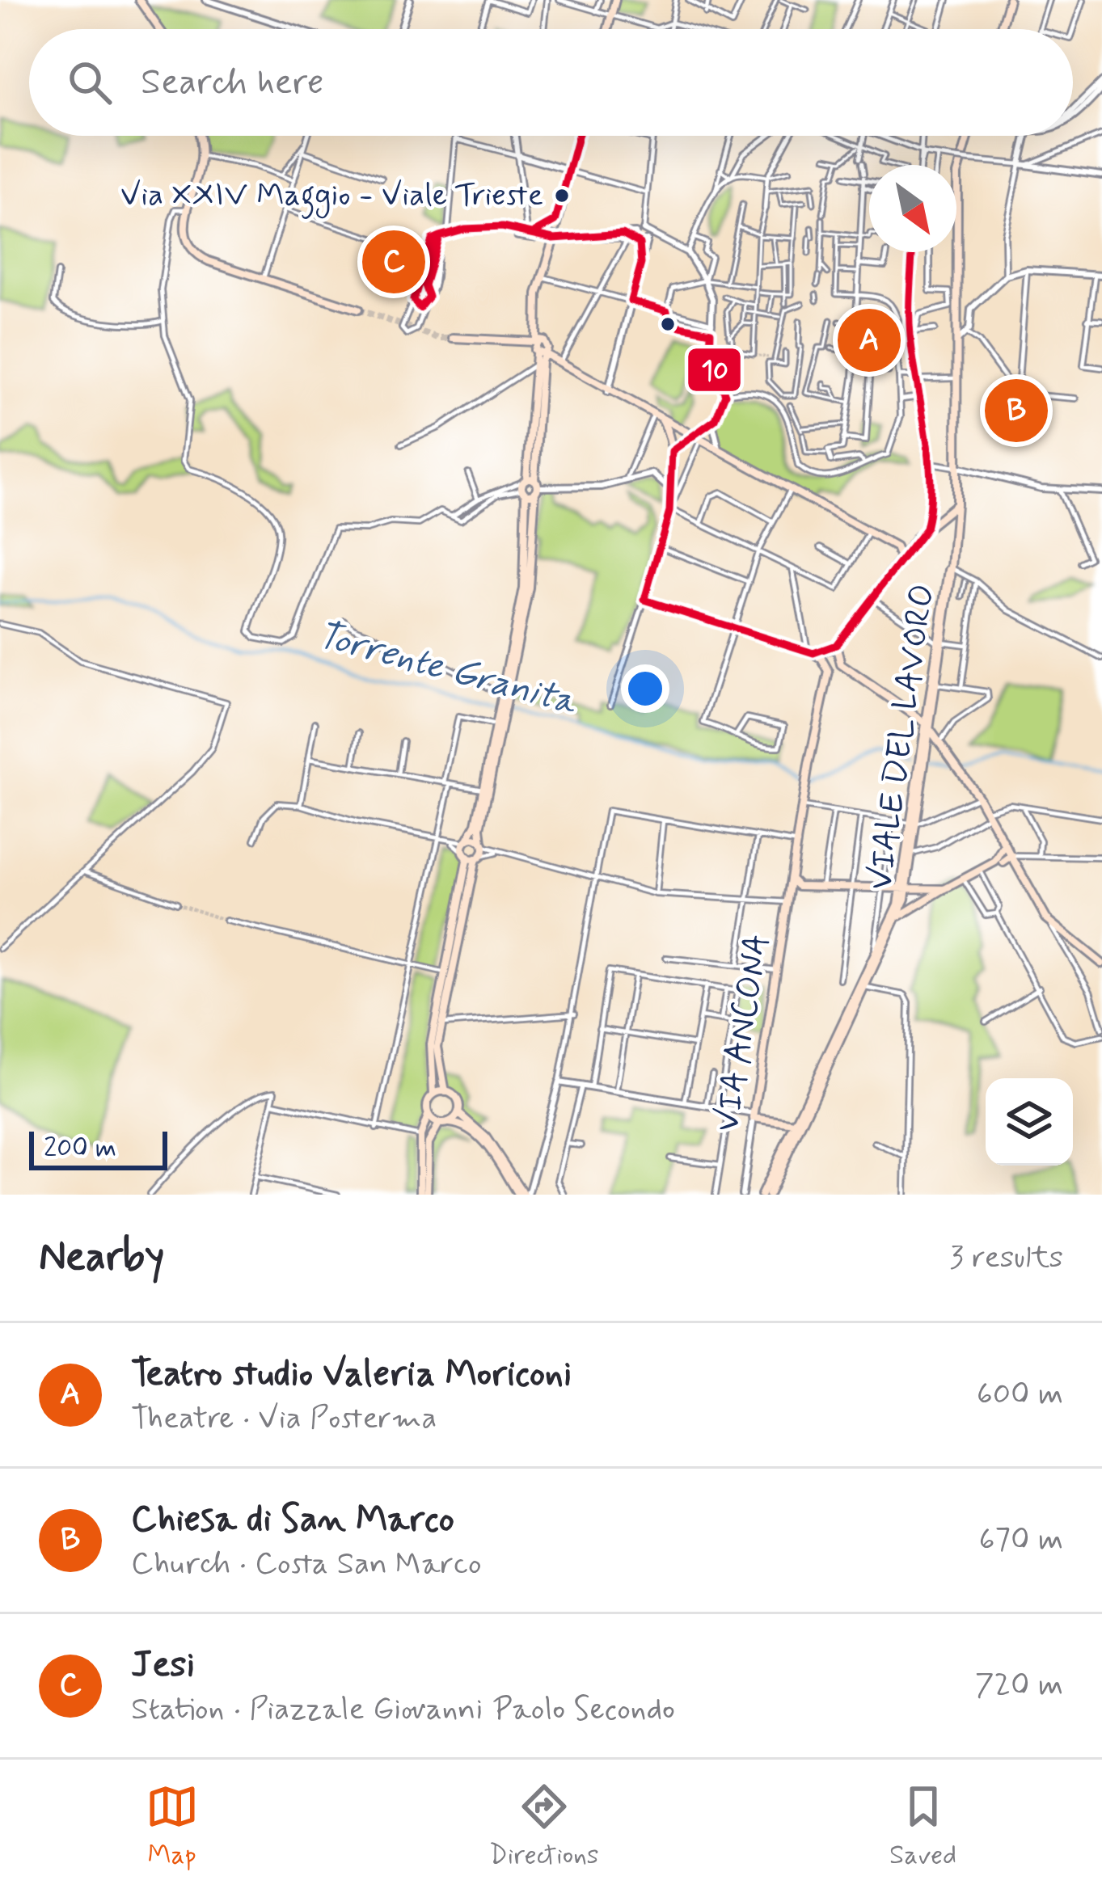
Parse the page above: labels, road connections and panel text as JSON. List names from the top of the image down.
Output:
{
  "streets": {
    "main road": ["VIALE DEL LAVORO", "VIA ANCONA"]
  },
  "water": ["Torrente Granita"],
  "places": ["Via XXIV Maggio - Viale Trieste"],
  "lines": ["transit line 10"],
  "scale_bar": "200 m",
  "north": "bottom right",
  "page": {
    "search": "Search here",
    "pins": ["C", "A", "B"],
    "scale": "200 m",
    "heading": ["Nearby", "3 results"],
    "list": [
      {
        "mark": "A",
        "name": "Teatro studio Valeria Moriconi",
        "note": "Theatre · Via Posterma",
        "value": "600 m"
      },
      {
        "mark": "B",
        "name": "Chiesa di San Marco",
        "note": "Church · Costa San Marco",
        "value": "670 m"
      },
      {
        "mark": "C",
        "name": "Jesi",
        "note": "Station · Piazzale Giovanni Paolo Secondo",
        "value": "720 m"
      }
    ],
    "nav": ["Map", "Directions", "Saved"]
  }
}
